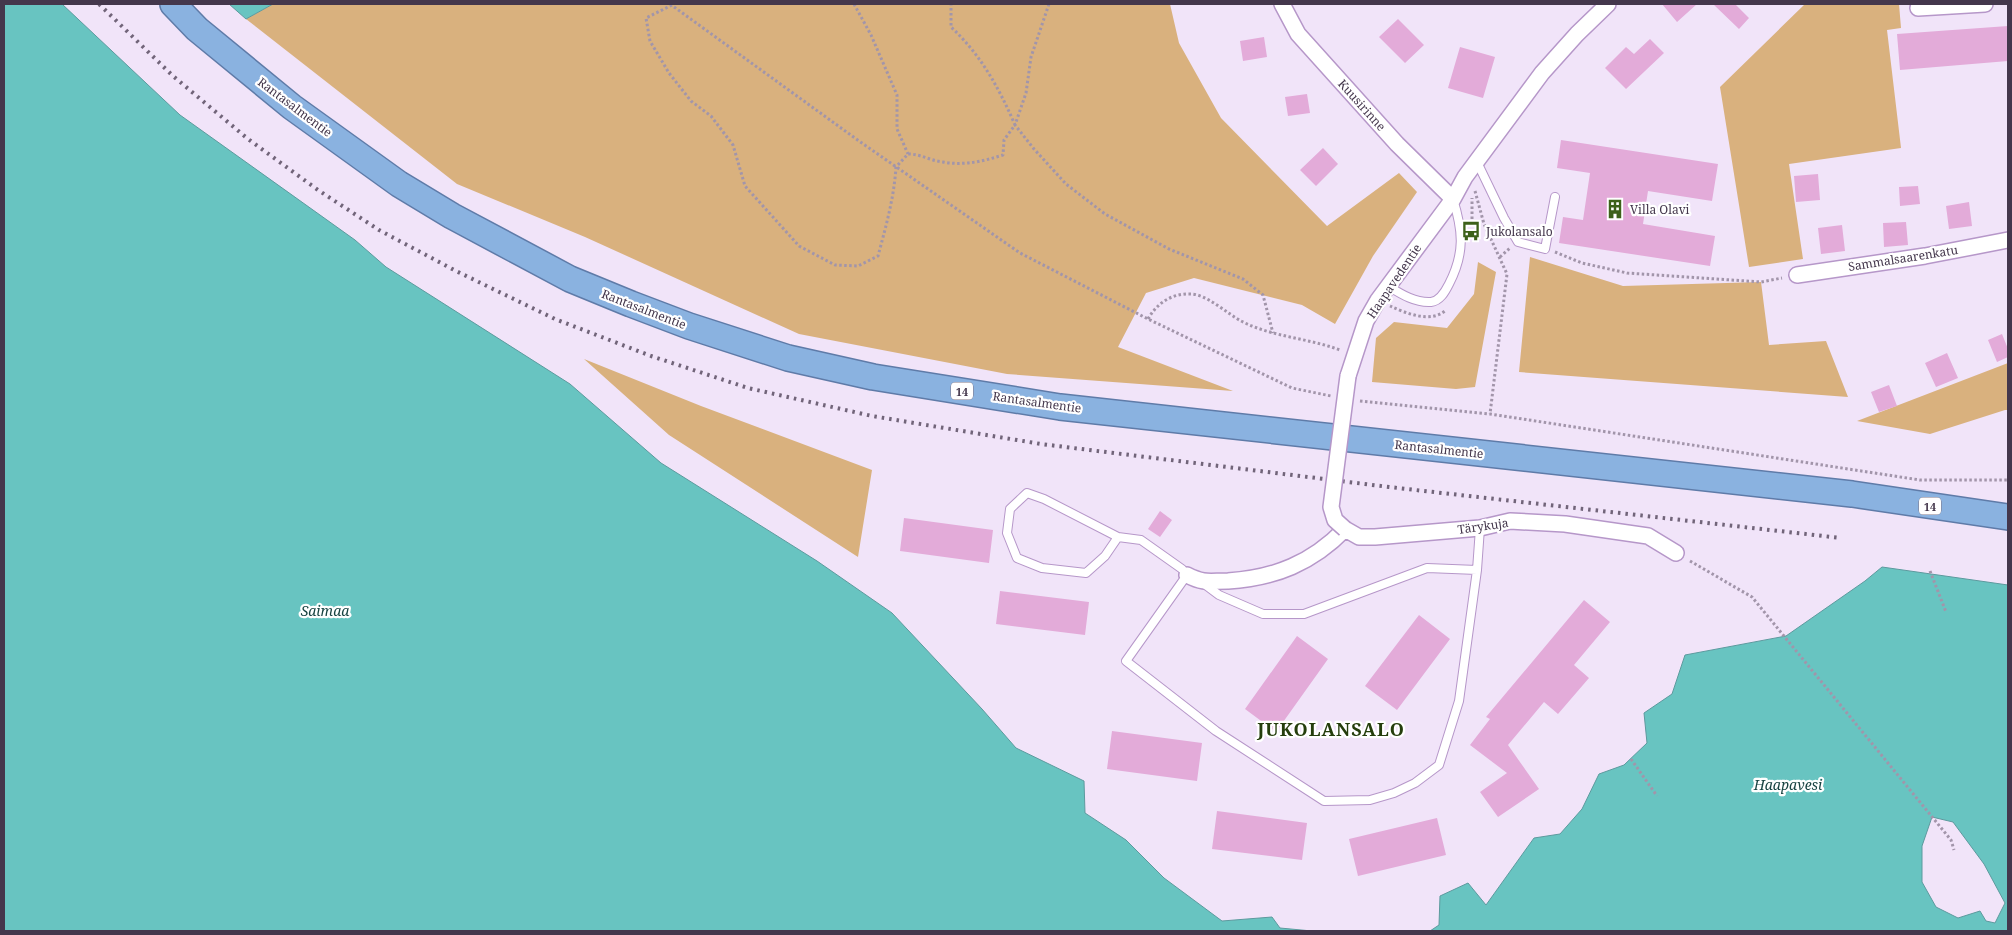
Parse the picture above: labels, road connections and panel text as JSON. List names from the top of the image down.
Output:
{
  "streets": {
    "highway": ["Rantasalmentie", "14"],
    "street": [
      "Kuusirinne",
      "Sammalsaarenkatu",
      "Haapavedentie",
      "Tärykuja"
    ]
  },
  "crossings": [
    ["Kuusirinne", "Haapavedentie"],
    ["Haapavedentie", "Tärykuja"]
  ],
  "districts": ["JUKOLANSALO"],
  "water": ["Saimaa", "Haapavesi"],
  "places": {
    "building": ["Villa Olavi"],
    "bus stop": ["Jukolansalo"]
  }
}
